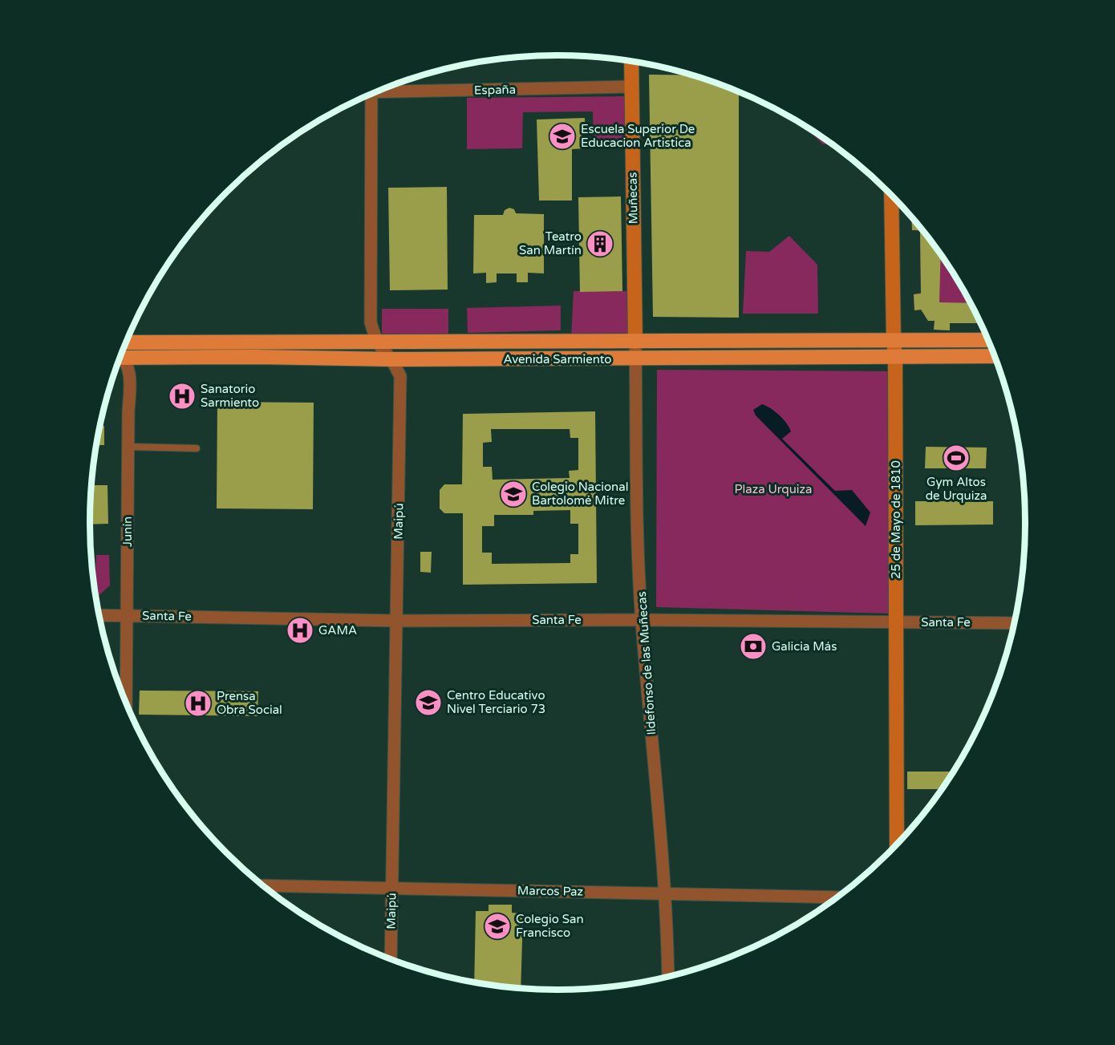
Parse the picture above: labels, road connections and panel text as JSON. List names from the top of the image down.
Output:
{
  "streets": {
    "main road": ["Avenida Sarmiento"],
    "street": [
      "España",
      "Muñecas",
      "25 de Mayo de 1810",
      "Maipú",
      "Junín",
      "Santa Fe",
      "Ildefonso de las Muñecas",
      "Marcos Paz"
    ]
  },
  "crossings": [
    ["España", "Muñecas"],
    ["Muñecas", "Avenida Sarmiento"],
    ["Muñecas", "Ildefonso de las Muñecas"],
    ["Avenida Sarmiento", "25 de Mayo de 1810"],
    ["Avenida Sarmiento", "Maipú"],
    ["Avenida Sarmiento", "Ildefonso de las Muñecas"],
    ["25 de Mayo de 1810", "Santa Fe"],
    ["Maipú", "Santa Fe"],
    ["Maipú", "Marcos Paz"],
    ["Junín", "Santa Fe"],
    ["Santa Fe", "Ildefonso de las Muñecas"],
    ["Ildefonso de las Muñecas", "Marcos Paz"]
  ],
  "parks": ["Plaza Urquiza"],
  "places": {
    "school or university": [
      "Escuela Superior De Educacion Artistica",
      "Colegio Nacional Bartolomé Mitre",
      "Centro Educativo Nivel Terciario 73",
      "Colegio San Francisco"
    ],
    "building": ["Teatro San Martín"],
    "hospital": ["Sanatorio Sarmiento", "GAMA", "Prensa Obra Social"],
    "sports": ["Gym Altos de Urquiza"],
    "bank": ["Galicia Más"]
  }
}
